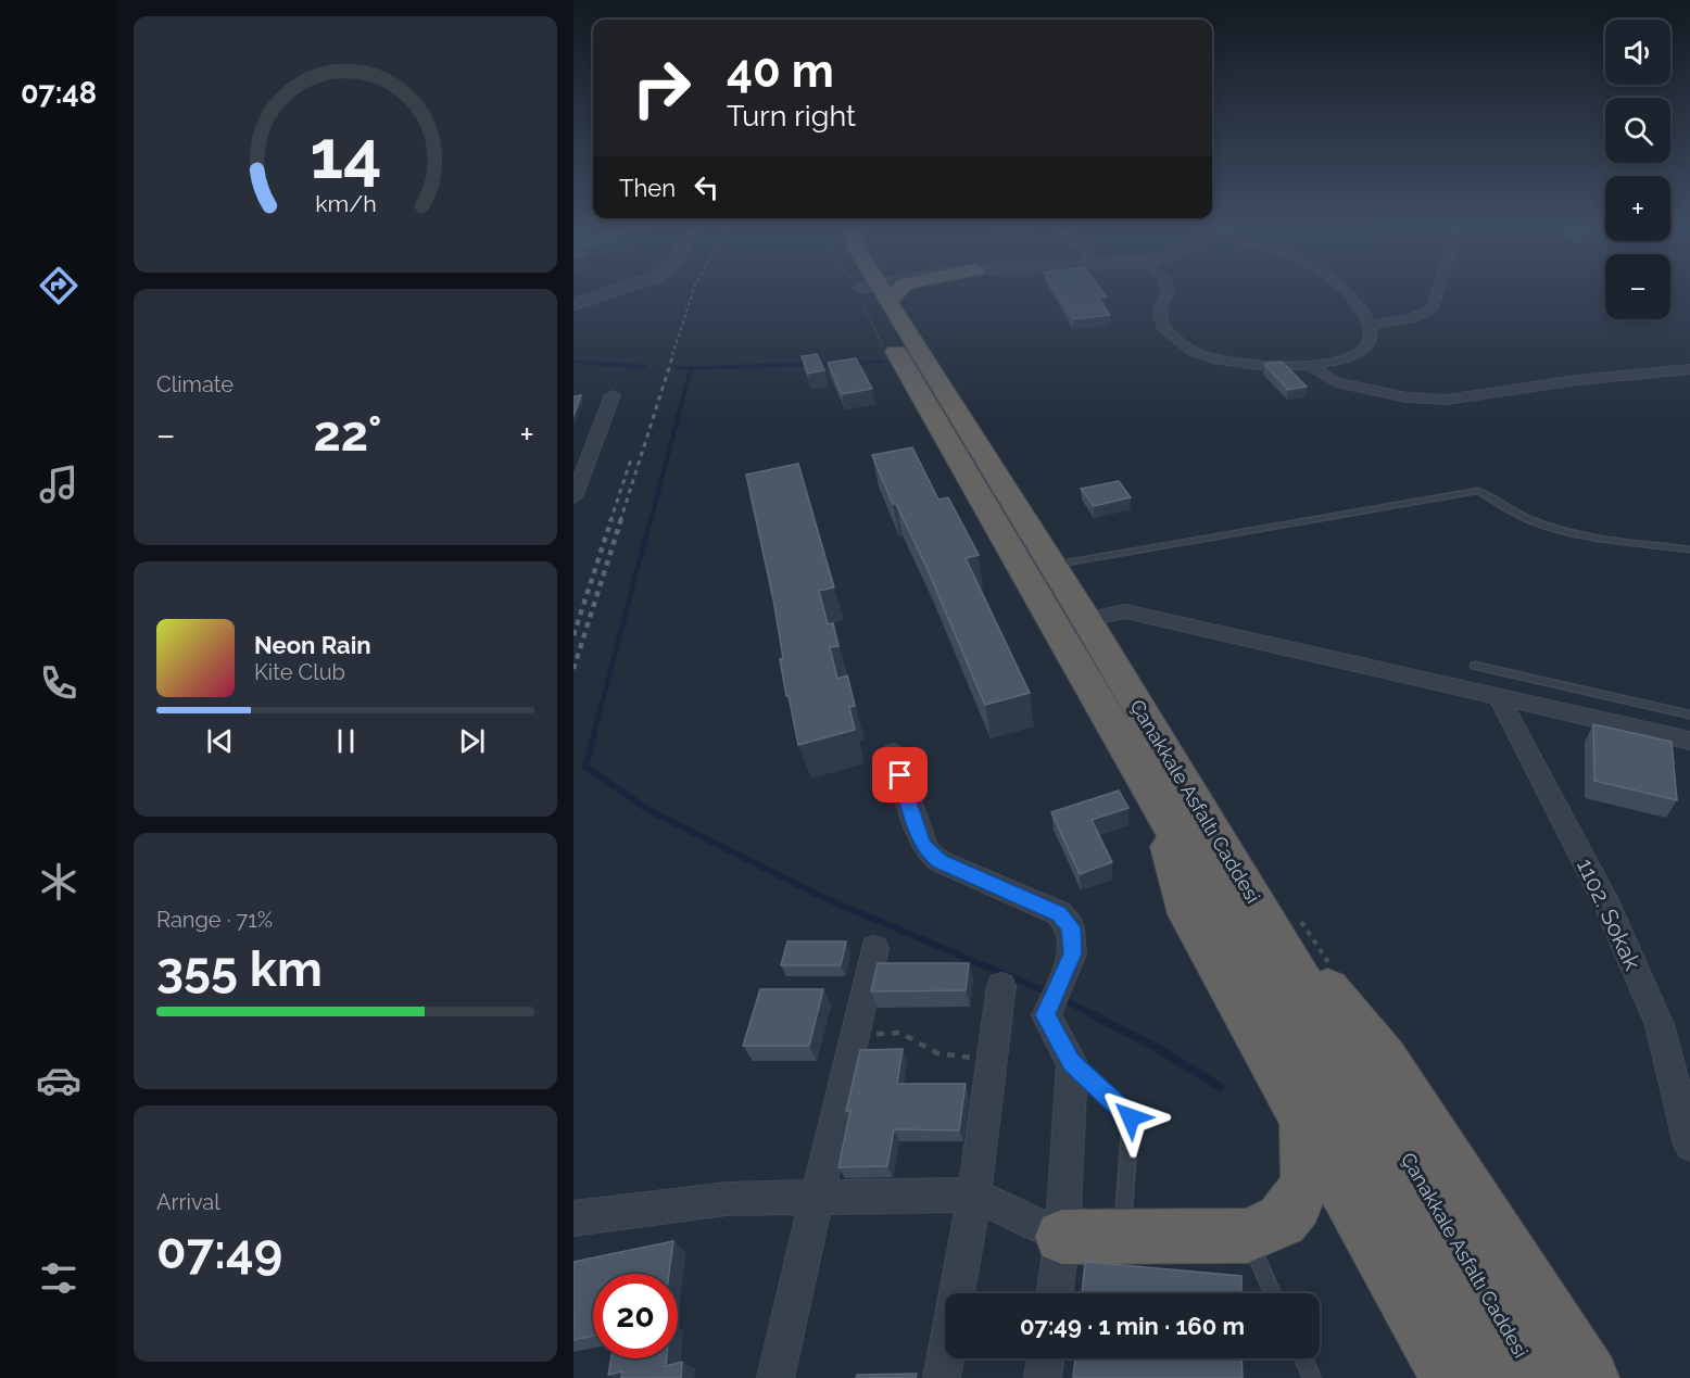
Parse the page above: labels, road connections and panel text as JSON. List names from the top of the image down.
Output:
{
  "streets": {
    "highway": ["Çanakkale Asfaltı Caddesi"],
    "street": ["1102. Sokak"]
  },
  "page": {
    "tabs": "07:48",
    "map_buttons": ["+", "−"],
    "turn": ["40 m", "Turn right"],
    "then": "Then",
    "tile": [
      "Climate",
      ["Range · 71%", "355 km"],
      ["Arrival", "07:49"]
    ],
    "heat": ["−", "22°", "+"],
    "song": ["Neon Rain", "Kite Club"],
    "limit": "20",
    "trip": "07:49 · 1 min · 160 m",
    "gauge": ["14", "km/h"]
  }
}
